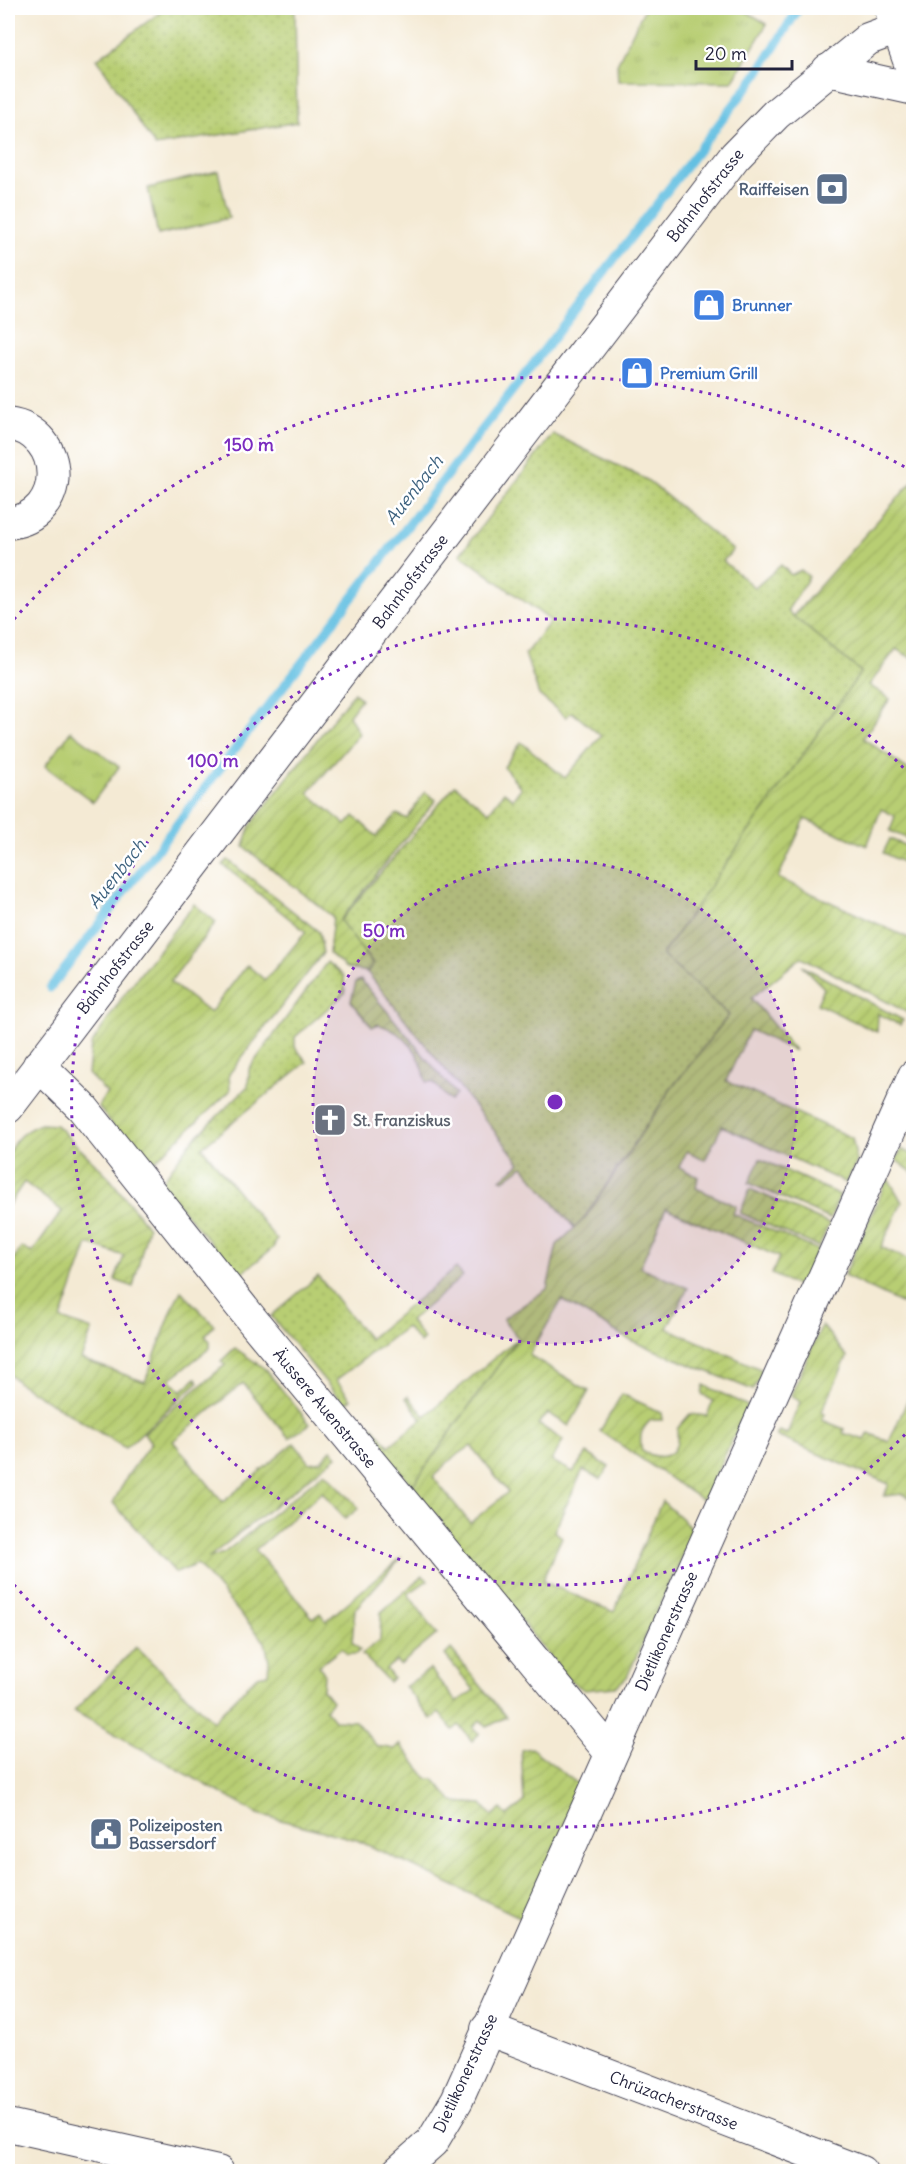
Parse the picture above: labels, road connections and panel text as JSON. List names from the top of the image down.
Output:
{
  "streets": {
    "street": [
      "Bahnhofstrasse",
      "Äussere Auenstrasse",
      "Dietlikonerstrasse",
      "Chrüzacherstrasse"
    ]
  },
  "crossings": [
    ["Bahnhofstrasse", "Äussere Auenstrasse"],
    ["Äussere Auenstrasse", "Dietlikonerstrasse"],
    ["Dietlikonerstrasse", "Chrüzacherstrasse"]
  ],
  "water": ["Auenbach"],
  "places": {
    "bank": ["Raiffeisen"],
    "shop": ["Brunner", "Premium Grill"],
    "church": ["St. Franziskus"],
    "public building": ["Polizeiposten Bassersdorf"]
  },
  "scale_bar": "20 m",
  "rings": ["150 m", "100 m", "50 m"]
}
